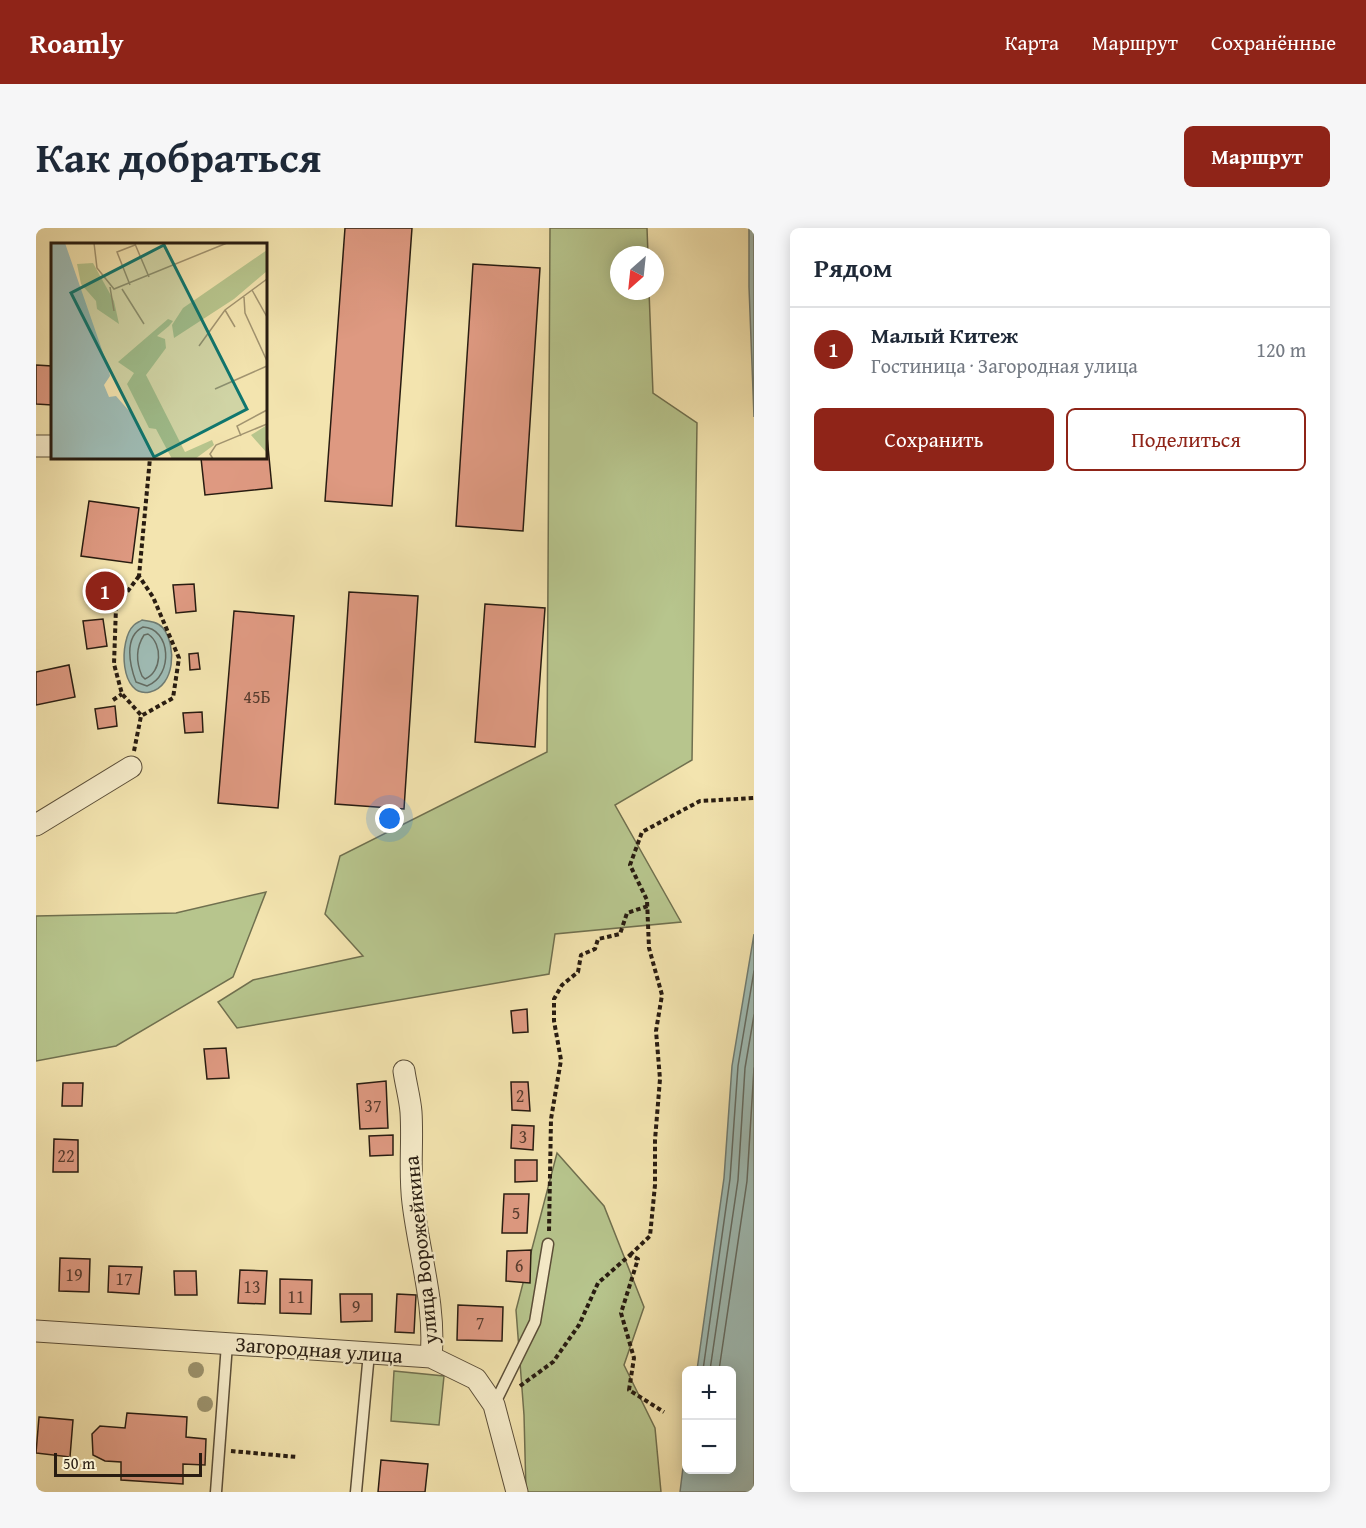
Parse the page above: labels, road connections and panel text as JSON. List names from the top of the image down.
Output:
{
  "streets": {
    "street": ["улица Ворожейкина", "Загородная улица"]
  },
  "crossings": [
    ["улица Ворожейкина", "Загородная улица"]
  ],
  "house_numbers": [
    "45Б",
    "2",
    "37",
    "3",
    "22",
    "5",
    "6",
    "19",
    "17",
    "13",
    "11",
    "9",
    "7"
  ],
  "scale_bar": "50 m",
  "north": "bottom left",
  "page": {
    "header": "Roamly",
    "nav": ["Карта", "Маршрут", "Сохранённые"],
    "title": "Как добраться",
    "buttons": [
      "Маршрут",
      ["Сохранить", "Поделиться"]
    ],
    "heading": "Рядом",
    "list": [
      {
        "mark": "1",
        "name": "Малый Китеж",
        "note": "Гостиница · Загородная улица",
        "value": "120 m"
      }
    ],
    "pins": "1",
    "map_buttons": ["+", "−"],
    "scale": "50 m"
  }
}
